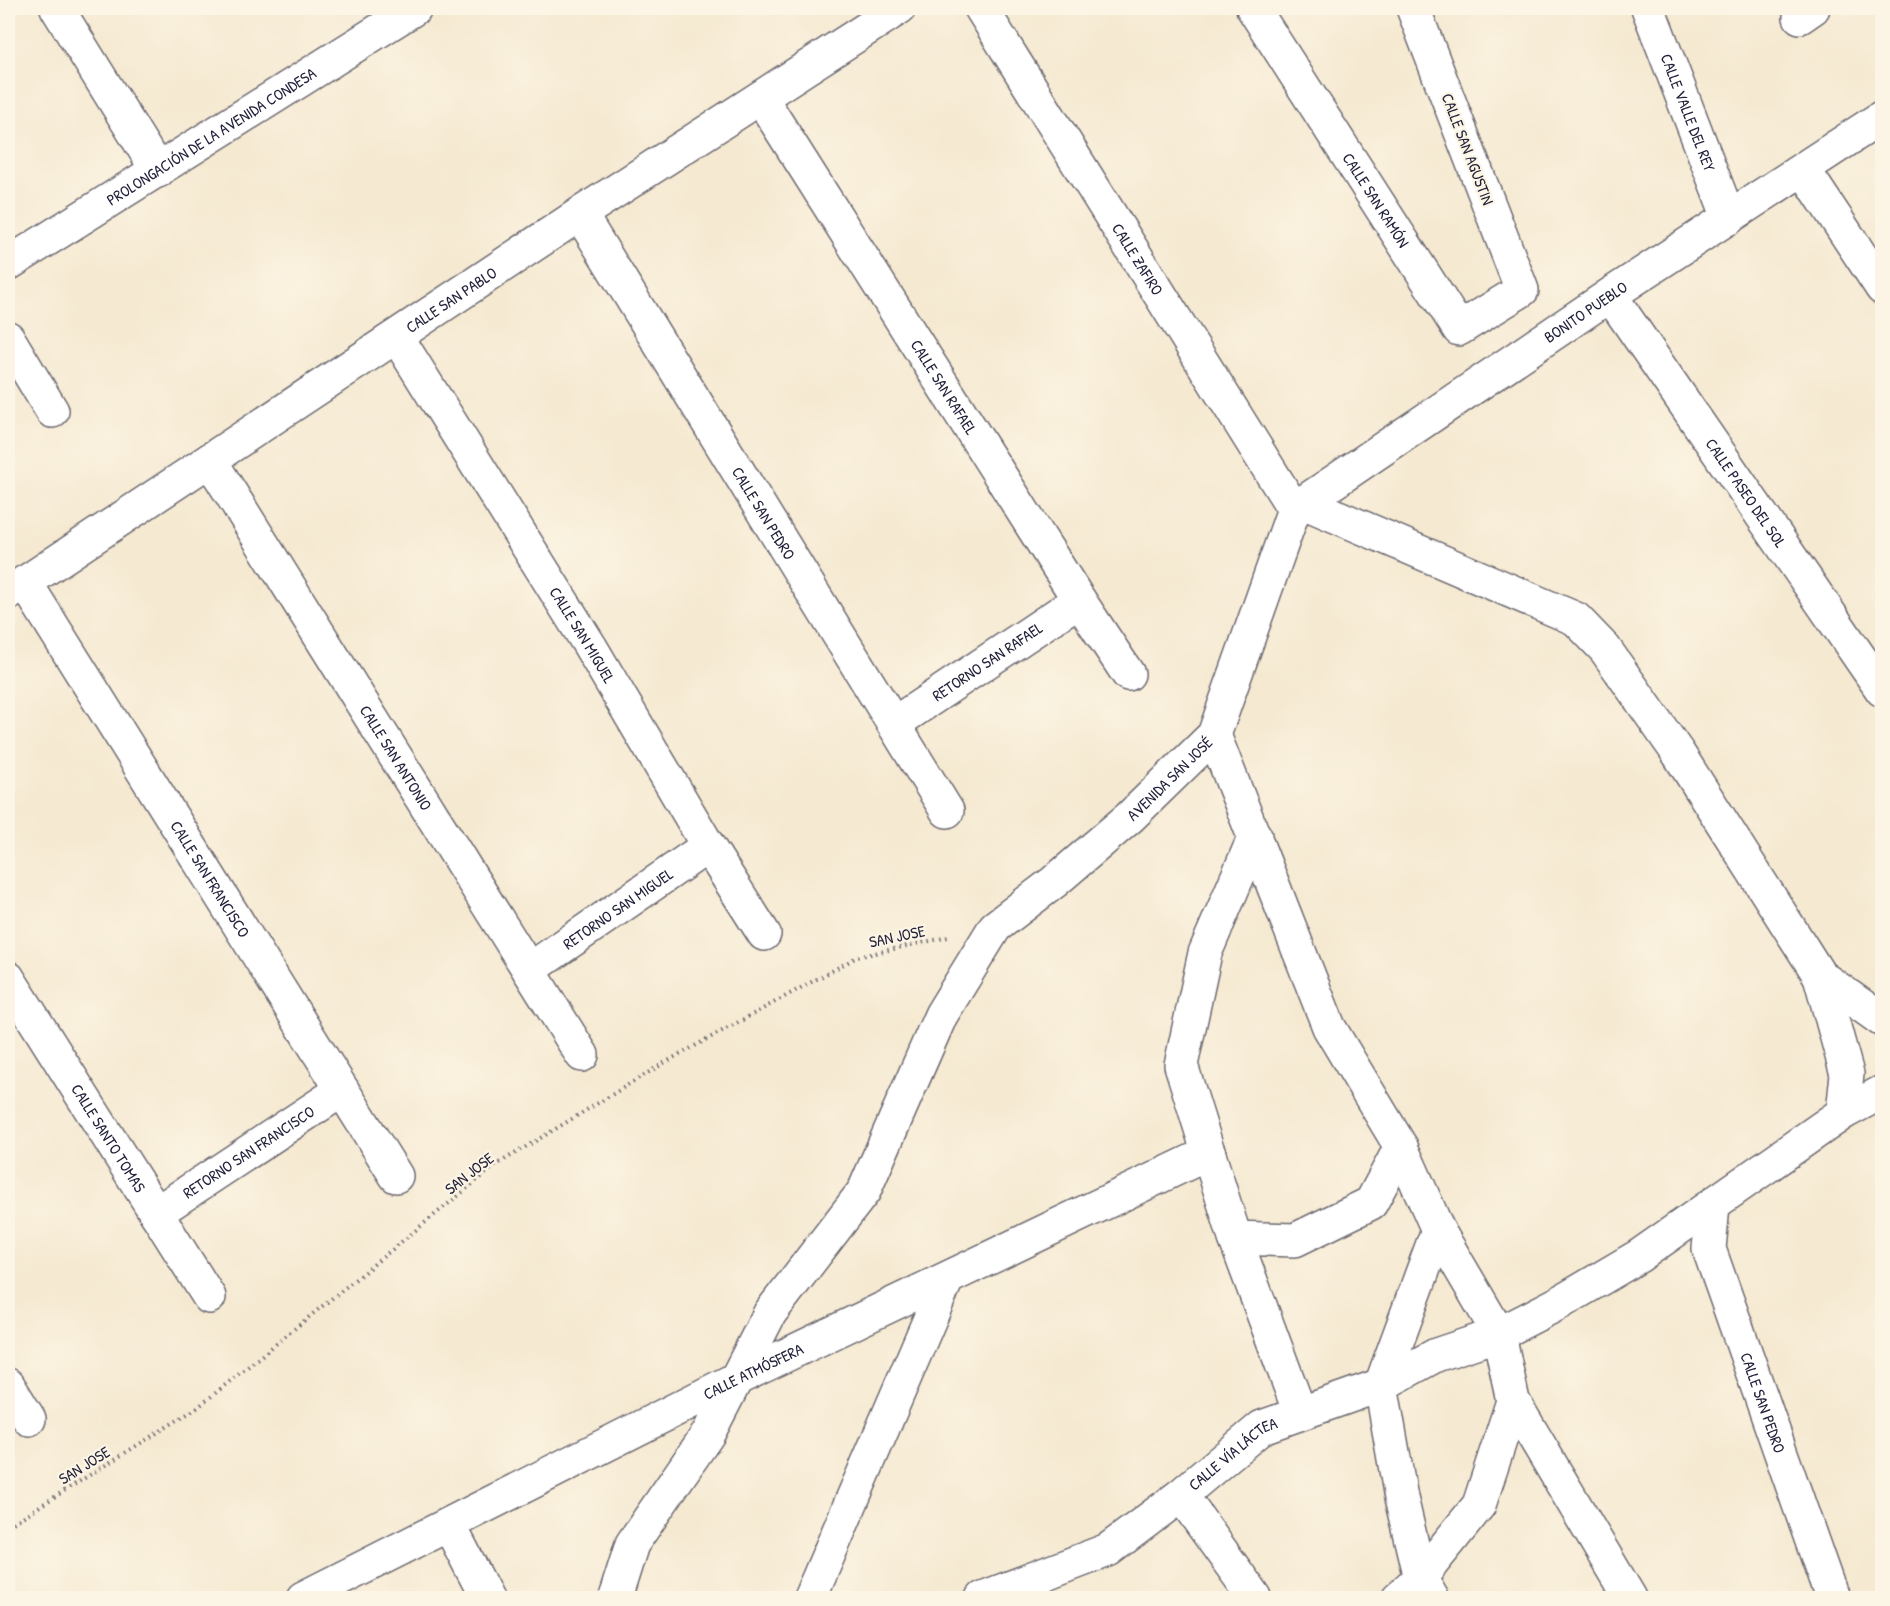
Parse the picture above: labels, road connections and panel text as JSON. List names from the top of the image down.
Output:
{
  "streets": {
    "street": [
      "CALLE VALLE DEL REY",
      "PROLONGACIÓN DE LA AVENIDA CONDESA",
      "CALLE SAN AGUSTIN",
      "CALLE SAN RAMÓN",
      "CALLE ZAFIRO",
      "CALLE SAN PABLO",
      "BONITO PUEBLO",
      "CALLE SAN RAFAEL",
      "CALLE PASEO DEL SOL",
      "CALLE SAN PEDRO",
      "CALLE SAN MIGUEL",
      "RETORNO SAN RAFAEL",
      "CALLE SAN ANTONIO",
      "AVENIDA SAN JOSÉ",
      "CALLE SAN FRANCISCO",
      "RETORNO SAN MIGUEL",
      "CALLE SANTO TOMAS",
      "RETORNO SAN FRANCISCO",
      "CALLE ATMÓSFERA",
      "CALLE VÍA LÁCTEA"
    ],
    "path": ["SAN JOSE"]
  },
  "crossings": [
    ["CALLE VALLE DEL REY", "BONITO PUEBLO"],
    ["CALLE SAN AGUSTIN", "CALLE SAN RAMÓN"],
    ["CALLE ZAFIRO", "BONITO PUEBLO"],
    ["CALLE ZAFIRO", "AVENIDA SAN JOSÉ"],
    ["CALLE SAN PABLO", "CALLE SAN RAFAEL"],
    ["CALLE SAN PABLO", "CALLE SAN PEDRO"],
    ["CALLE SAN PABLO", "CALLE SAN MIGUEL"],
    ["CALLE SAN PABLO", "CALLE SAN ANTONIO"],
    ["CALLE SAN PABLO", "CALLE SAN FRANCISCO"],
    ["BONITO PUEBLO", "CALLE PASEO DEL SOL"],
    ["BONITO PUEBLO", "AVENIDA SAN JOSÉ"],
    ["CALLE SAN RAFAEL", "RETORNO SAN RAFAEL"],
    ["CALLE SAN PEDRO", "RETORNO SAN RAFAEL"],
    ["CALLE SAN PEDRO", "CALLE VÍA LÁCTEA"],
    ["CALLE SAN MIGUEL", "RETORNO SAN MIGUEL"],
    ["CALLE SAN ANTONIO", "RETORNO SAN MIGUEL"],
    ["AVENIDA SAN JOSÉ", "SAN JOSE"],
    ["CALLE SAN FRANCISCO", "RETORNO SAN FRANCISCO"],
    ["CALLE SANTO TOMAS", "RETORNO SAN FRANCISCO"]
  ]
}
